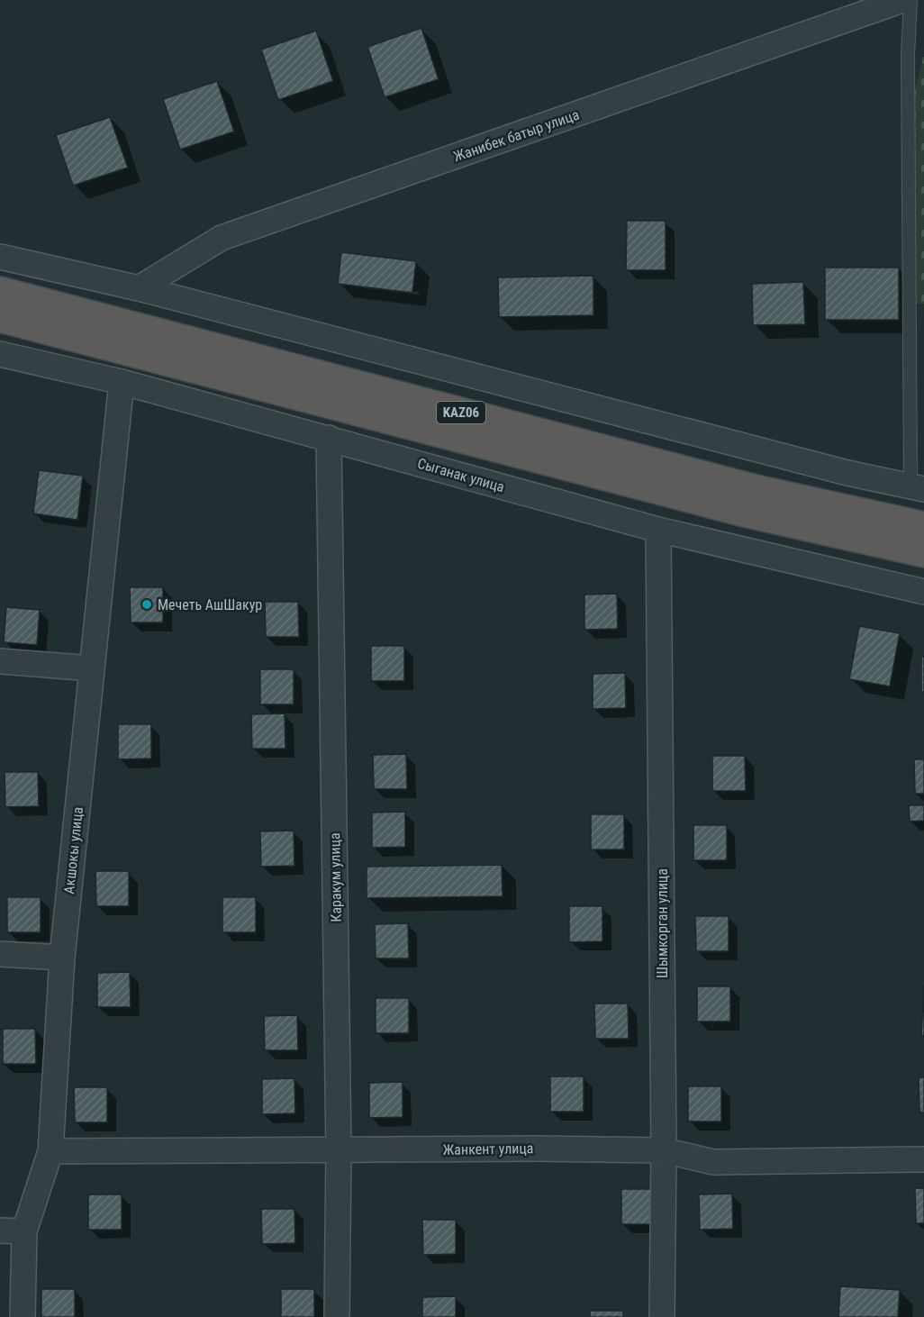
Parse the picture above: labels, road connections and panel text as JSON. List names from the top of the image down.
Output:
{
  "streets": {
    "highway": ["KАZ06"],
    "street": [
      "Жанибек батыр улица",
      "Сыганак улица",
      "Акшокы улица",
      "Каракум улица",
      "Шымкорган улица",
      "Жанкент улица"
    ]
  },
  "crossings": [
    ["Сыганак улица", "Акшокы улица"],
    ["Сыганак улица", "Каракум улица"],
    ["Сыганак улица", "Шымкорган улица"],
    ["Акшокы улица", "Жанкент улица"],
    ["Каракум улица", "Жанкент улица"],
    ["Шымкорган улица", "Жанкент улица"]
  ],
  "places": ["Мечеть АшШакур"]
}
